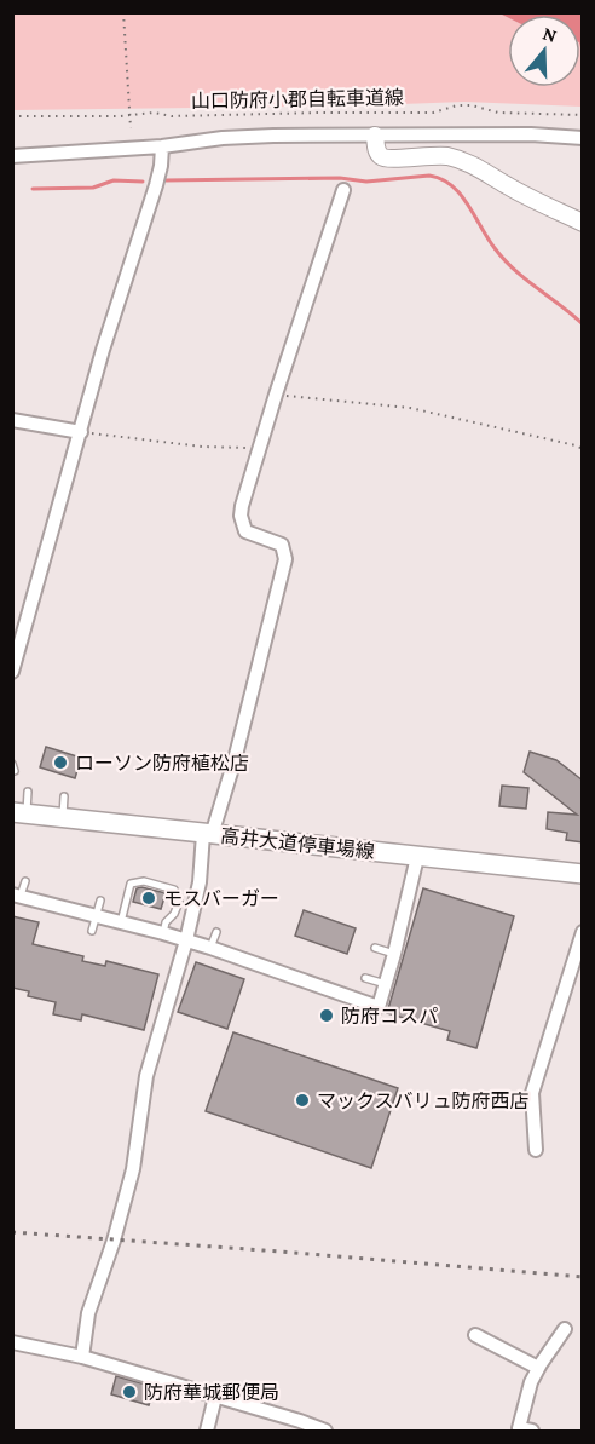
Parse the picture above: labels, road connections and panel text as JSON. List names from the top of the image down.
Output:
{
  "streets": {
    "main road": ["高井大道停車場線"],
    "path": ["山口防府小郡自転車道線"]
  },
  "places": [
    "ローソン防府植松店",
    "モスバーガー",
    "防府コスパ",
    "マックスバリュ防府西店",
    "防府華城郵便局"
  ],
  "north": "top"
}
